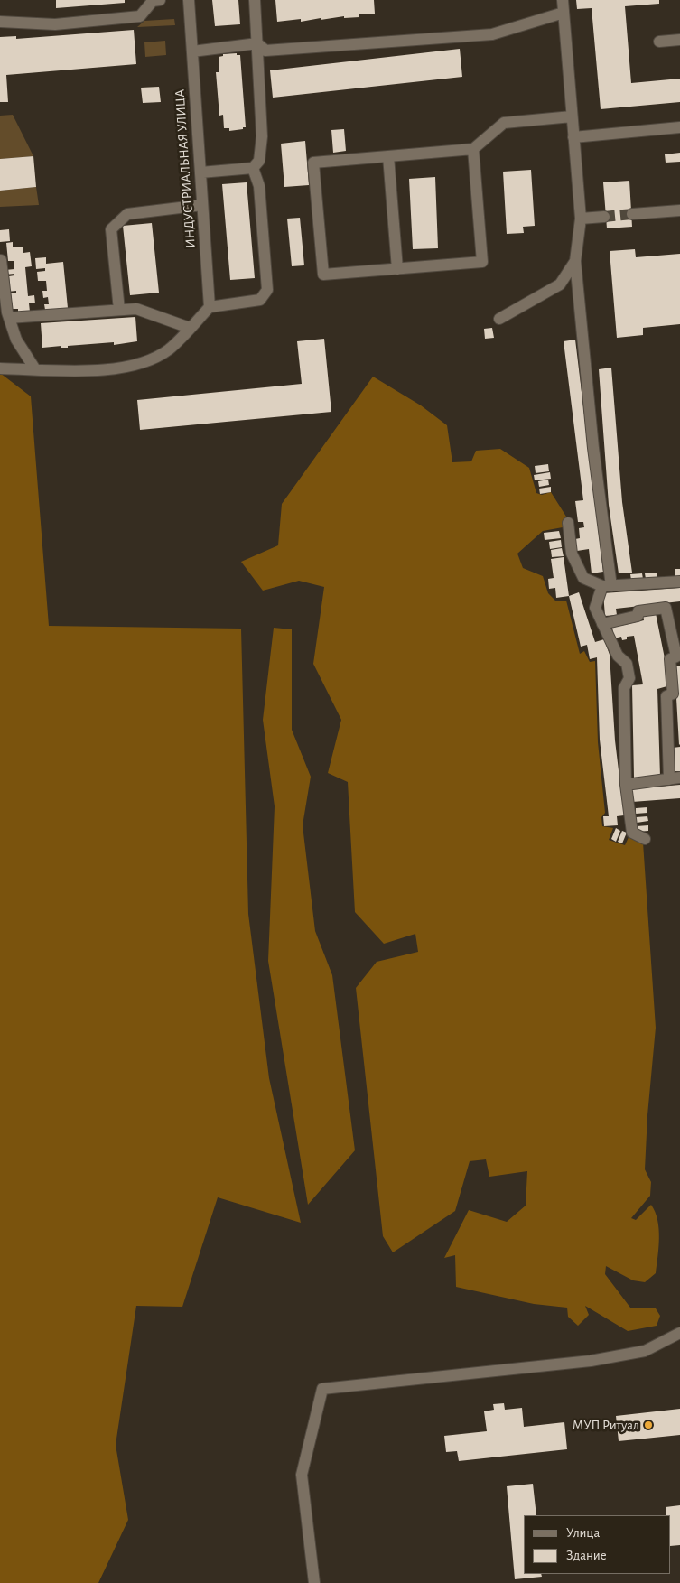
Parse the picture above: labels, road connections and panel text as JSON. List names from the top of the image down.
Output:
{
  "streets": {
    "street": ["ИНДУСТРИАЛЬНАЯ УЛИЦА"]
  },
  "places": ["МУП Ритуал"],
  "legend": ["Улица", "Здание"]
}
